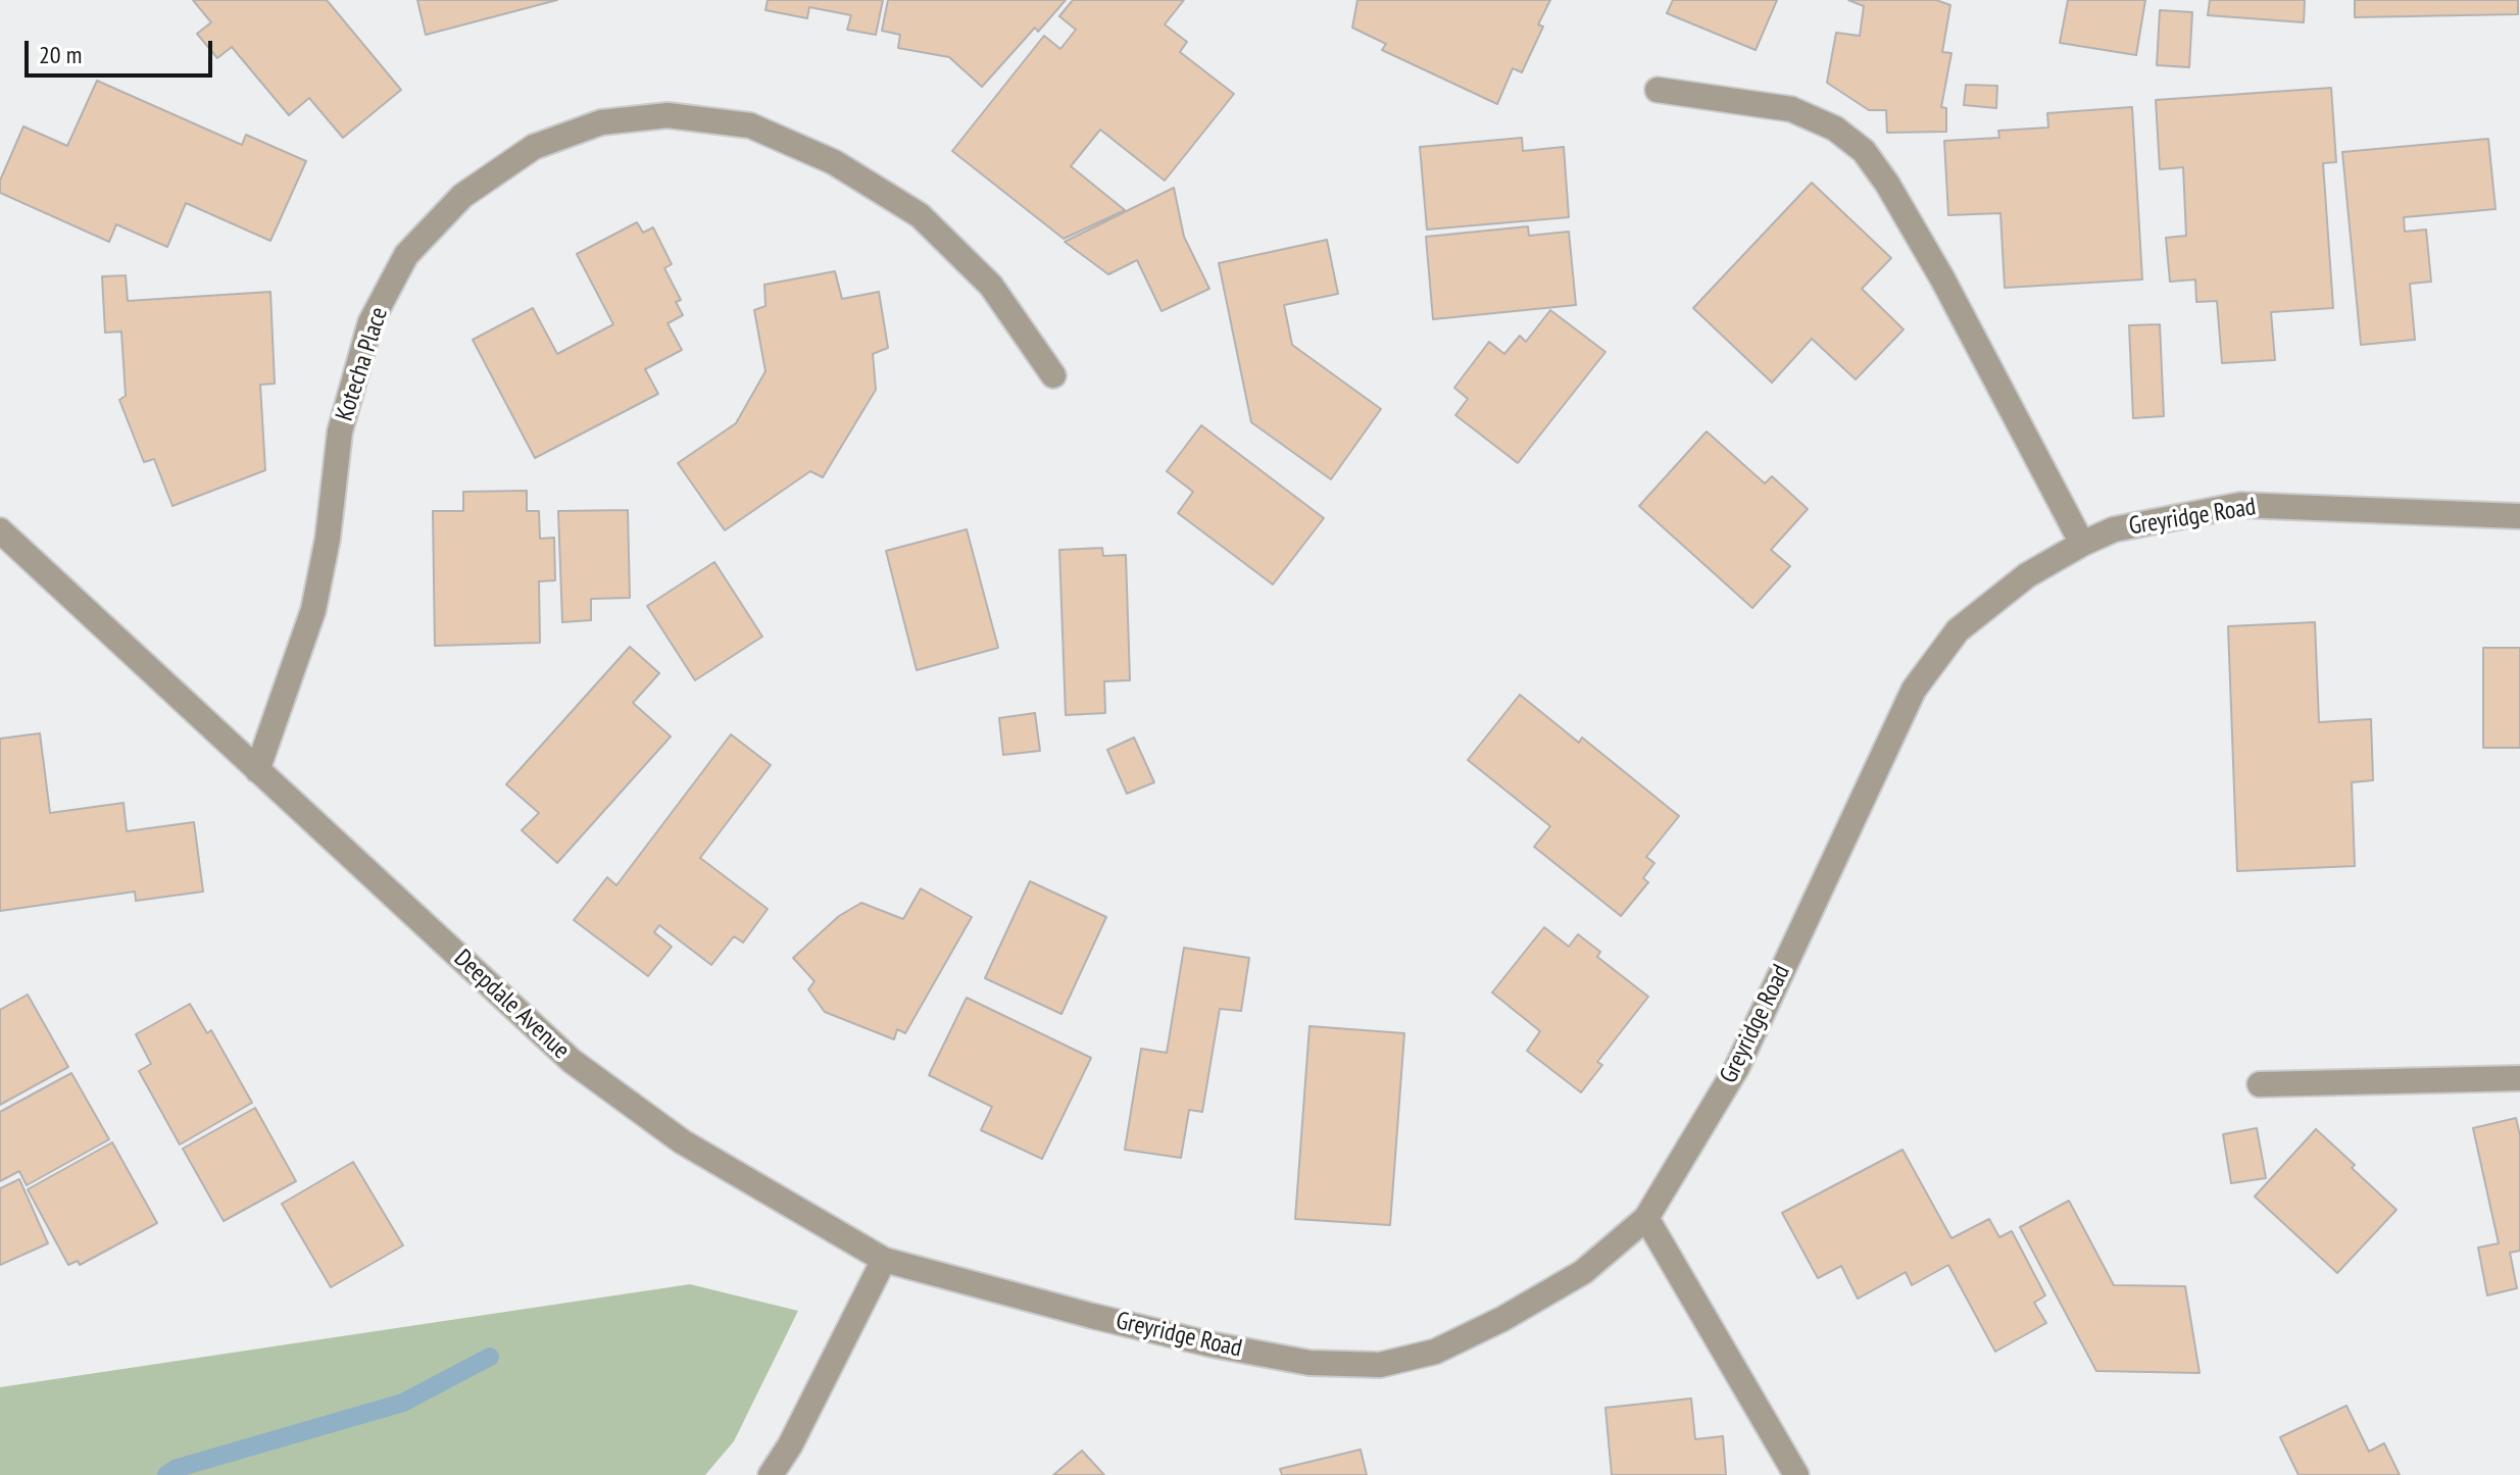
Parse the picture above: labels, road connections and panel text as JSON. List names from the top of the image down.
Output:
{
  "streets": {
    "street": ["Kotecha Place", "Greyridge Road", "Deepdale Avenue"]
  },
  "crossings": [
    ["Kotecha Place", "Deepdale Avenue"],
    ["Greyridge Road", "Deepdale Avenue"]
  ],
  "scale_bar": "20 m"
}
